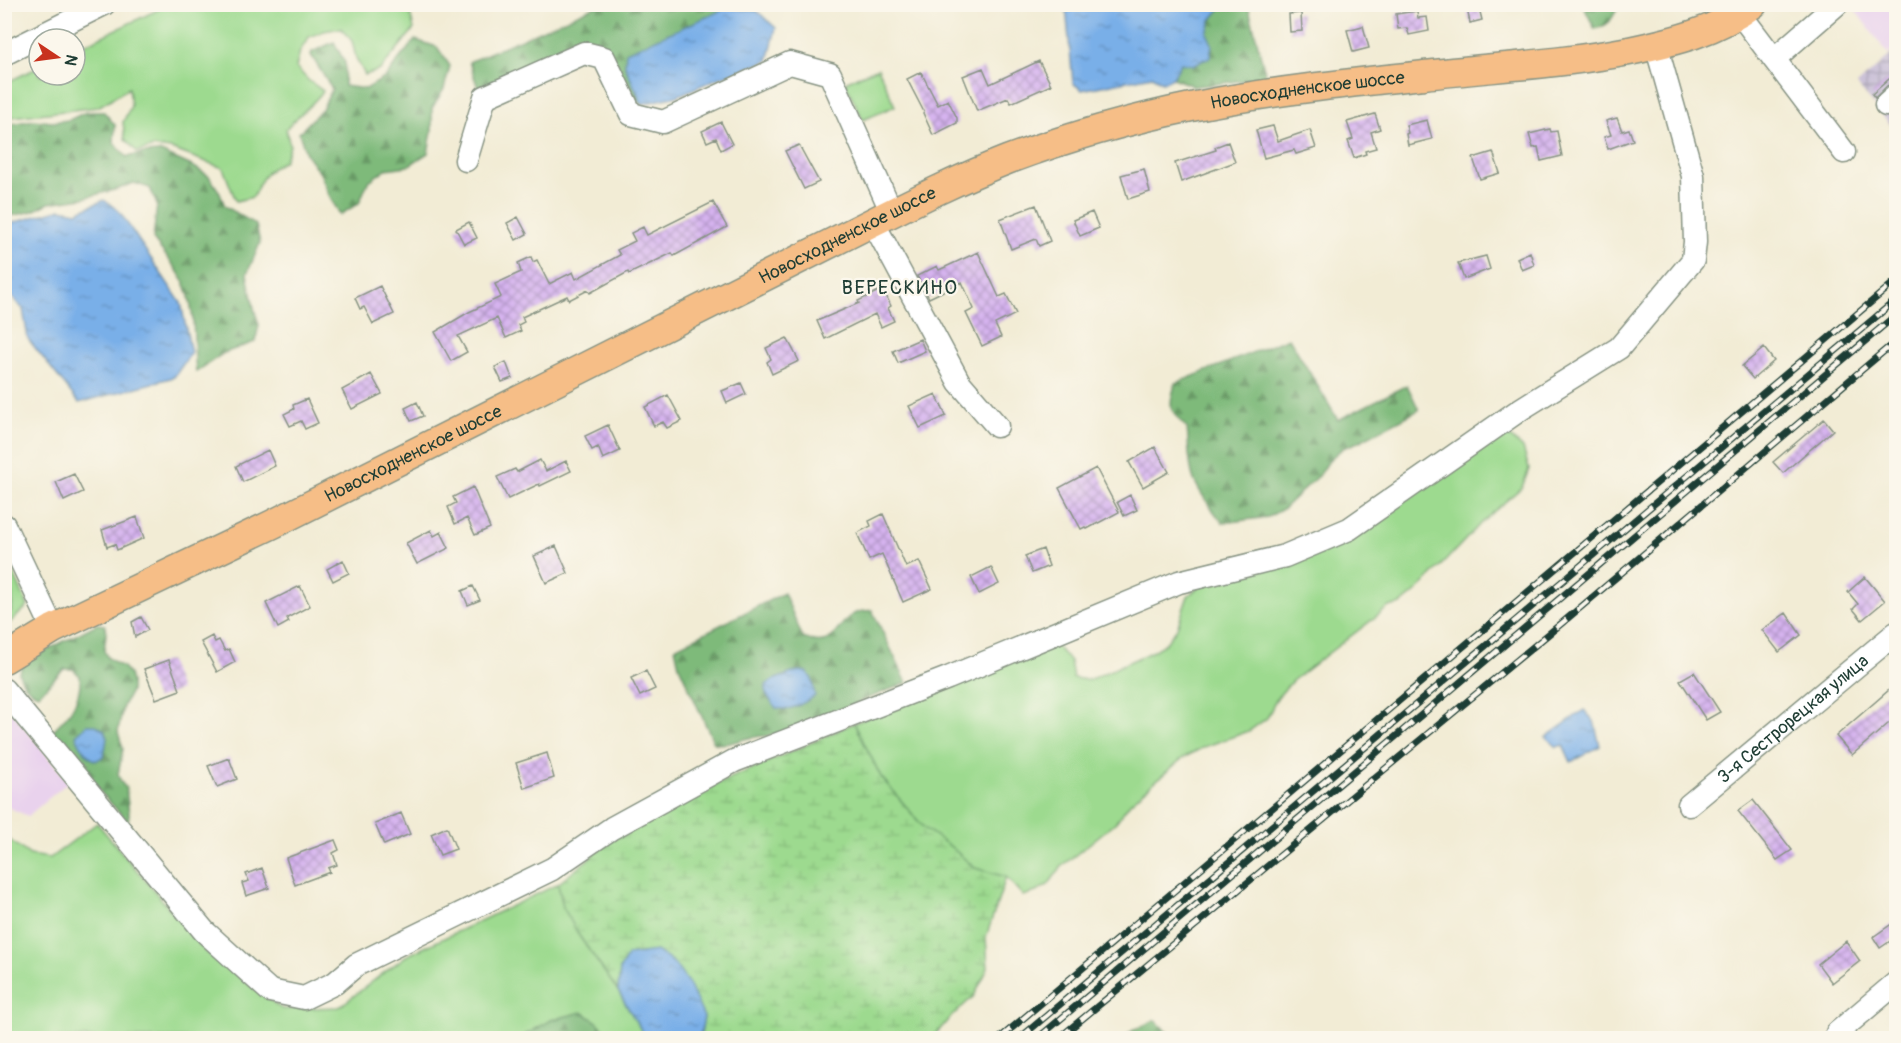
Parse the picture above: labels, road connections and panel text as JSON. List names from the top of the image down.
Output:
{
  "streets": {
    "main road": ["Новосходненское шоссе"],
    "street": ["3-я Сестрорецкая улица"]
  },
  "districts": ["ВЕРЕСКИНО"],
  "north": "right"
}
